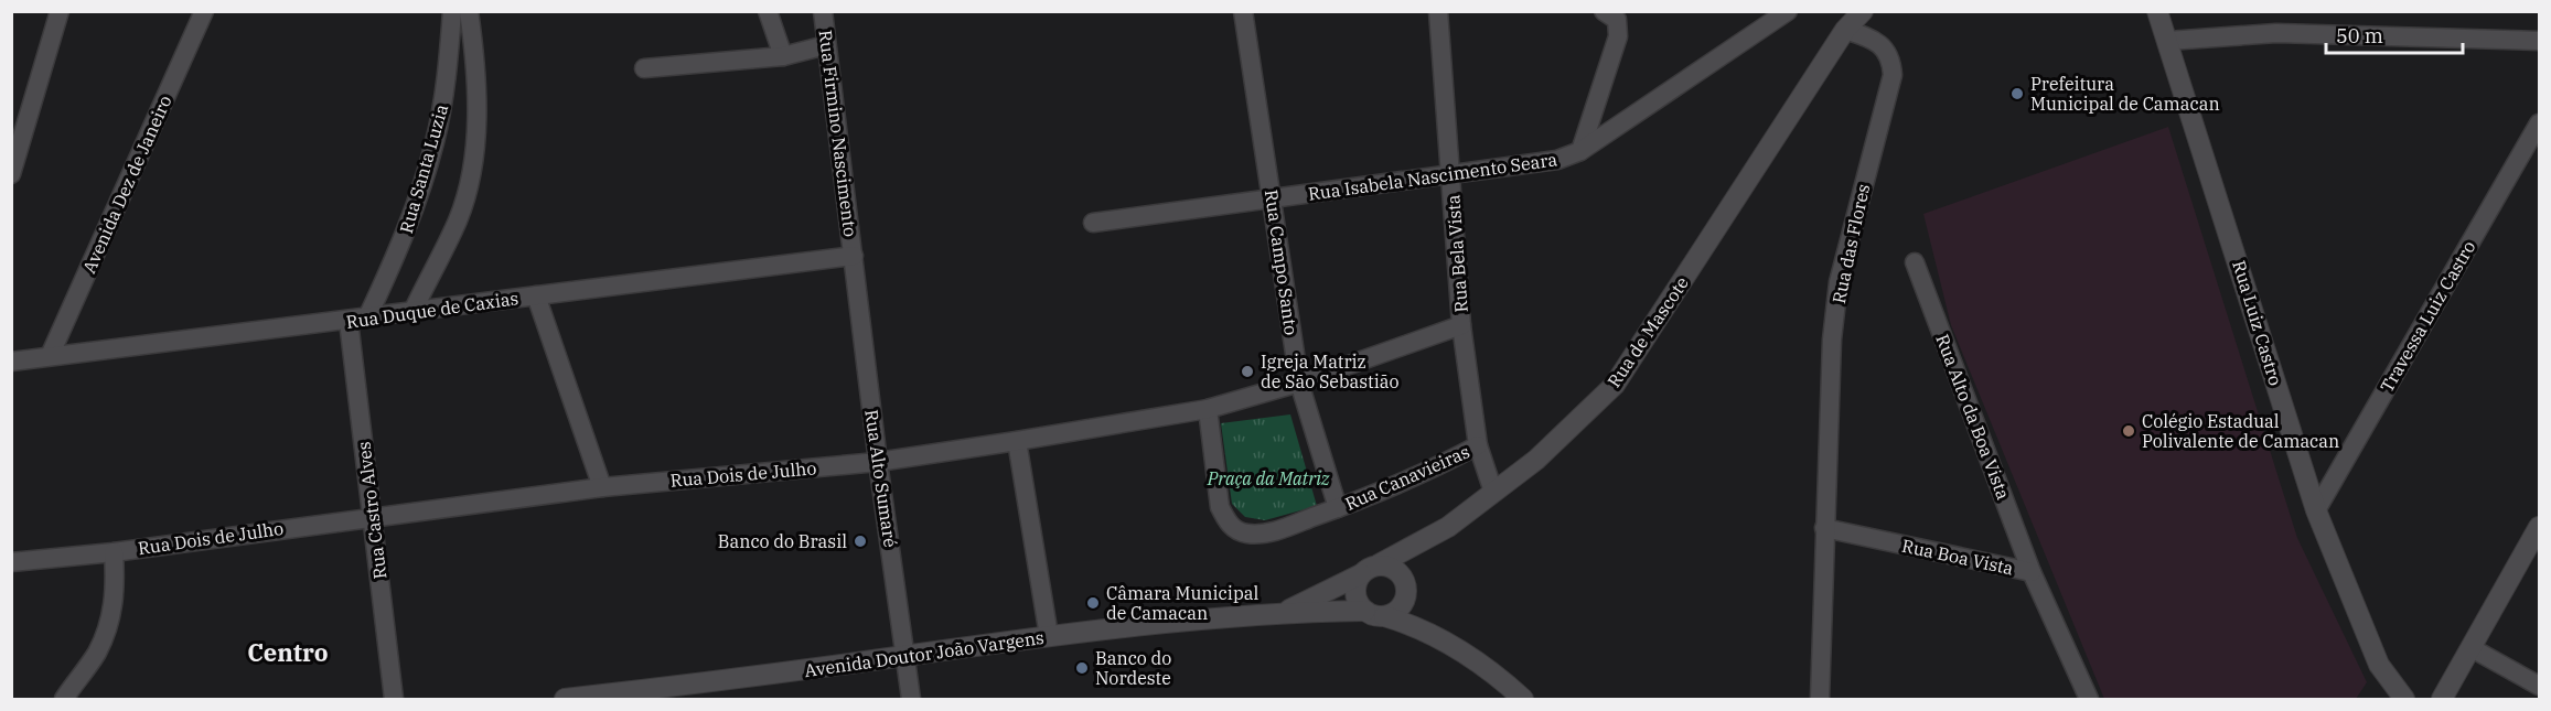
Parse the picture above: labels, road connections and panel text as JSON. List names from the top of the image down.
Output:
{
  "streets": {
    "main road": ["Rua Luiz Castro", "Rua de Mascote", "Avenida Doutor João Vargens"],
    "street": [
      "Rua Firmino Nascimento",
      "Rua Santa Luzia",
      "Rua Isabela Nascimento Seara",
      "Avenida Dez de Janeiro",
      "Rua das Flores",
      "Rua Bela Vista",
      "Rua Campo Santo",
      "Rua Duque de Caxias",
      "Travessa Luiz Castro",
      "Rua Alto da Boa Vista",
      "Rua Dois de Julho",
      "Rua Canavieiras",
      "Rua Alto Sumaré",
      "Rua Castro Alves",
      "Rua Boa Vista"
    ]
  },
  "crossings": [
    ["Rua Firmino Nascimento", "Rua Duque de Caxias"],
    ["Rua Firmino Nascimento", "Rua Alto Sumaré"],
    ["Rua Santa Luzia", "Rua Duque de Caxias"],
    ["Rua Isabela Nascimento Seara", "Rua Bela Vista"],
    ["Rua Isabela Nascimento Seara", "Rua Campo Santo"],
    ["Avenida Dez de Janeiro", "Rua Duque de Caxias"],
    ["Rua das Flores", "Rua de Mascote"],
    ["Rua das Flores", "Rua Boa Vista"],
    ["Rua Bela Vista", "Rua de Mascote"],
    ["Rua Bela Vista", "Rua Dois de Julho"],
    ["Rua Bela Vista", "Rua Canavieiras"],
    ["Rua Campo Santo", "Rua Dois de Julho"],
    ["Rua Campo Santo", "Rua Canavieiras"],
    ["Rua Duque de Caxias", "Rua Alto Sumaré"],
    ["Rua Duque de Caxias", "Rua Castro Alves"],
    ["Travessa Luiz Castro", "Rua Luiz Castro"],
    ["Rua de Mascote", "Avenida Doutor João Vargens"],
    ["Rua Alto da Boa Vista", "Rua Boa Vista"],
    ["Rua Dois de Julho", "Rua Alto Sumaré"],
    ["Rua Dois de Julho", "Rua Castro Alves"],
    ["Rua Alto Sumaré", "Avenida Doutor João Vargens"]
  ],
  "districts": ["Centro"],
  "parks": ["Praça da Matriz"],
  "places": [
    "Prefeitura Municipal de Camacan",
    "Igreja Matriz de São Sebastião",
    "Colégio Estadual Polivalente de Camacan",
    "Banco do Brasil",
    "Câmara Municipal de Camacan",
    "Banco do Nordeste"
  ],
  "scale_bar": "50 m"
}
